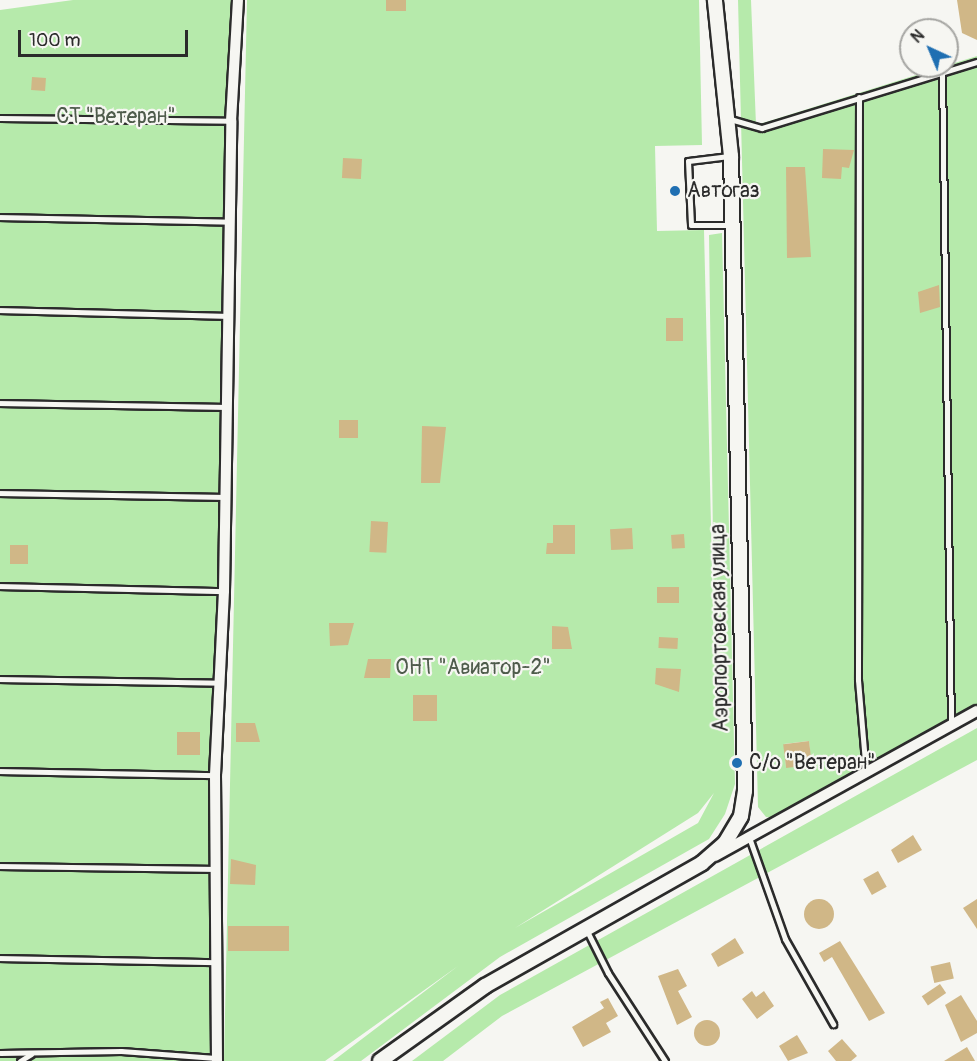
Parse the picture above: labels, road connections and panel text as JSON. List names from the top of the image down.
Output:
{
  "streets": {
    "street": ["Аэропортовская улица"]
  },
  "parks": ["СТ \"Ветеран\"", "ОНТ \"Авиатор-2\""],
  "places": ["Автогаз", "С/о \"Ветеран\""],
  "scale_bar": "100 m",
  "north": "top left"
}
